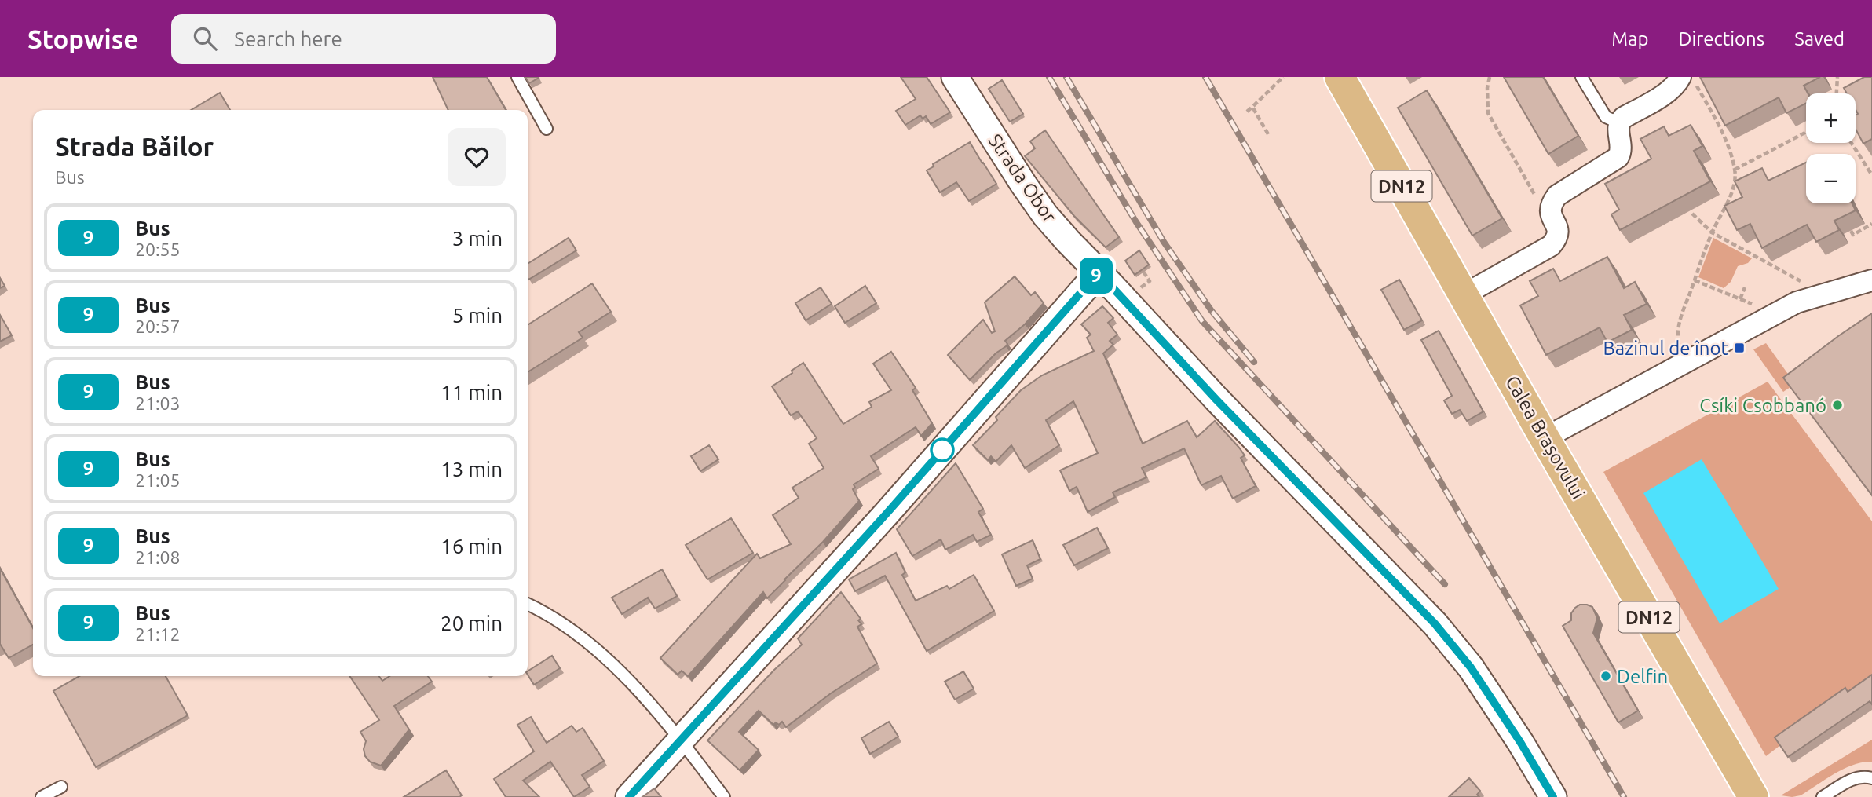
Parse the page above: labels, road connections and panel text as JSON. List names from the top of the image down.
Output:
{
  "streets": {
    "main road": ["DN12", "Calea Brașovului"],
    "street": ["Strada Obor"]
  },
  "places": {
    "transit": ["Bazinul de înot"],
    "other": ["Csíki Csobbanó", "Delfin"]
  },
  "lines": ["bus line 9"],
  "page": {
    "header": "Stopwise",
    "search": "Search here",
    "nav": ["Map", "Directions", "Saved"],
    "on_map": "9",
    "map_buttons": ["+", "−"],
    "heading": ["Strada Băilor", "Bus"],
    "list": [
      {
        "mark": "9",
        "name": "Bus",
        "note": "20:55",
        "value": "3 min"
      },
      {
        "mark": "9",
        "name": "Bus",
        "note": "20:57",
        "value": "5 min"
      },
      {
        "mark": "9",
        "name": "Bus",
        "note": "21:03",
        "value": "11 min"
      },
      {
        "mark": "9",
        "name": "Bus",
        "note": "21:05",
        "value": "13 min"
      },
      {
        "mark": "9",
        "name": "Bus",
        "note": "21:08",
        "value": "16 min"
      },
      {
        "mark": "9",
        "name": "Bus",
        "note": "21:12",
        "value": "20 min"
      }
    ]
  }
}
